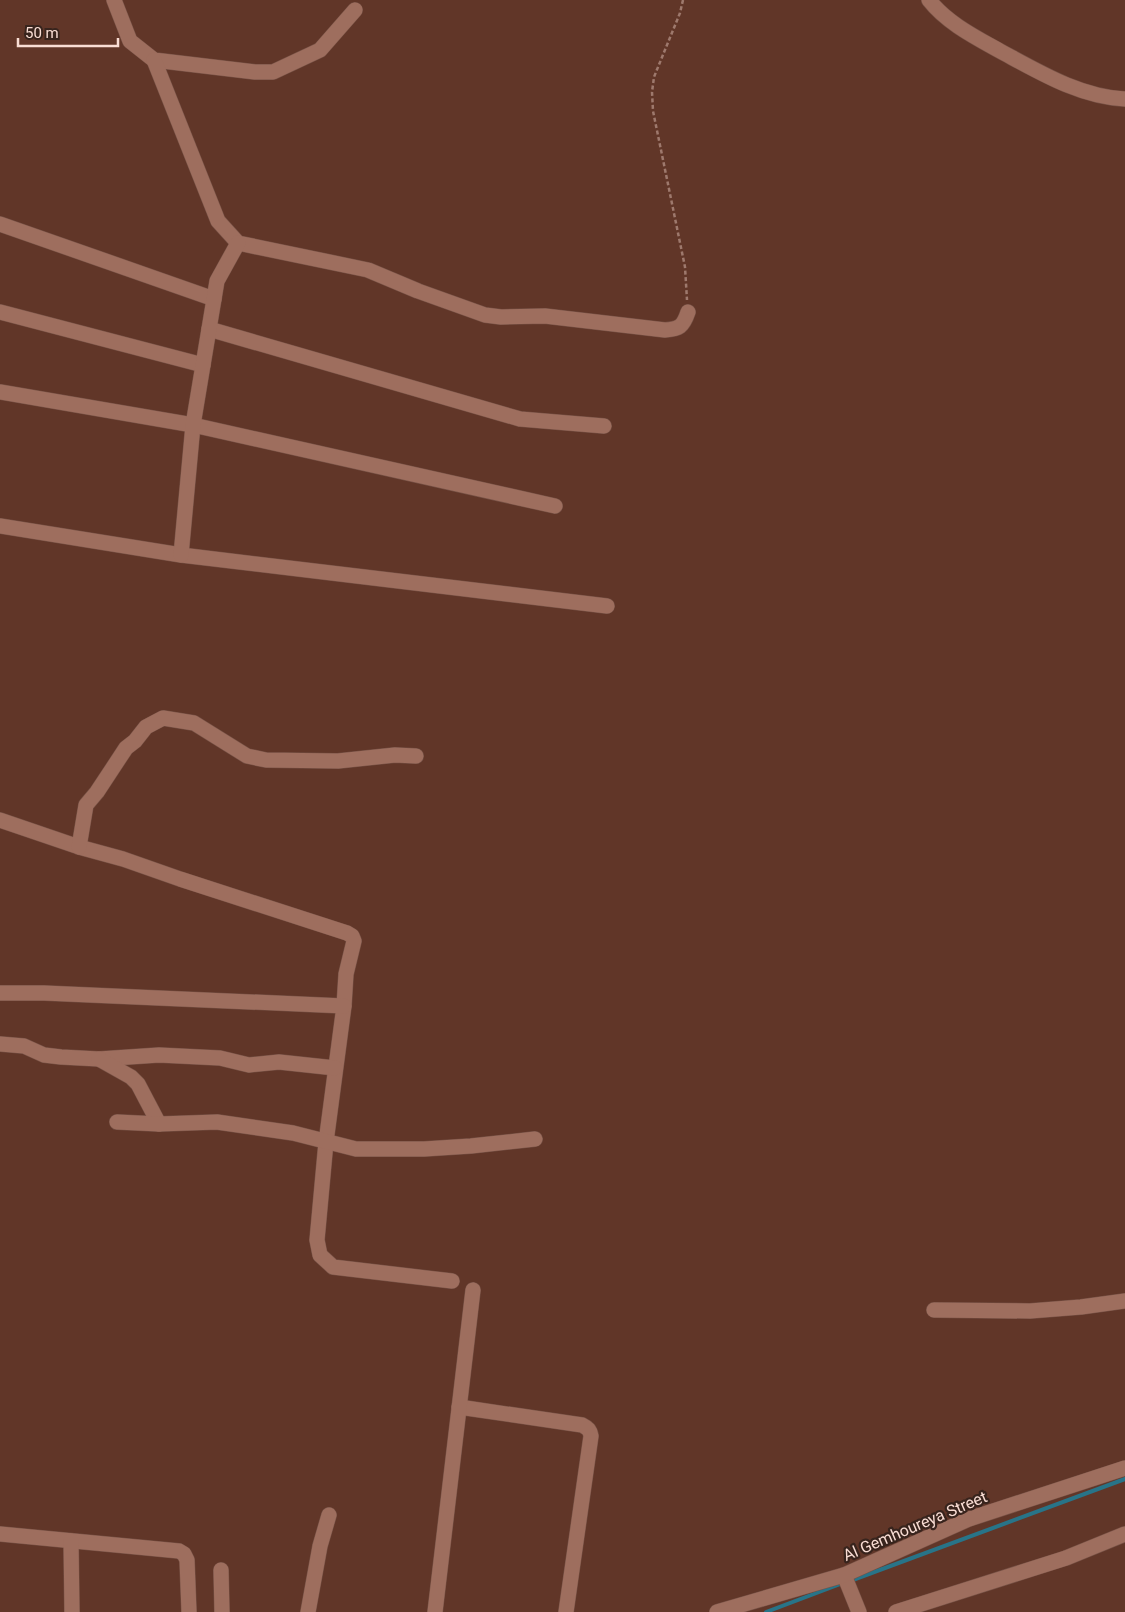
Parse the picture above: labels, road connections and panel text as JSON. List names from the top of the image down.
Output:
{
  "streets": {
    "street": ["Al Gemhoureya Street"]
  },
  "scale_bar": "50 m"
}
